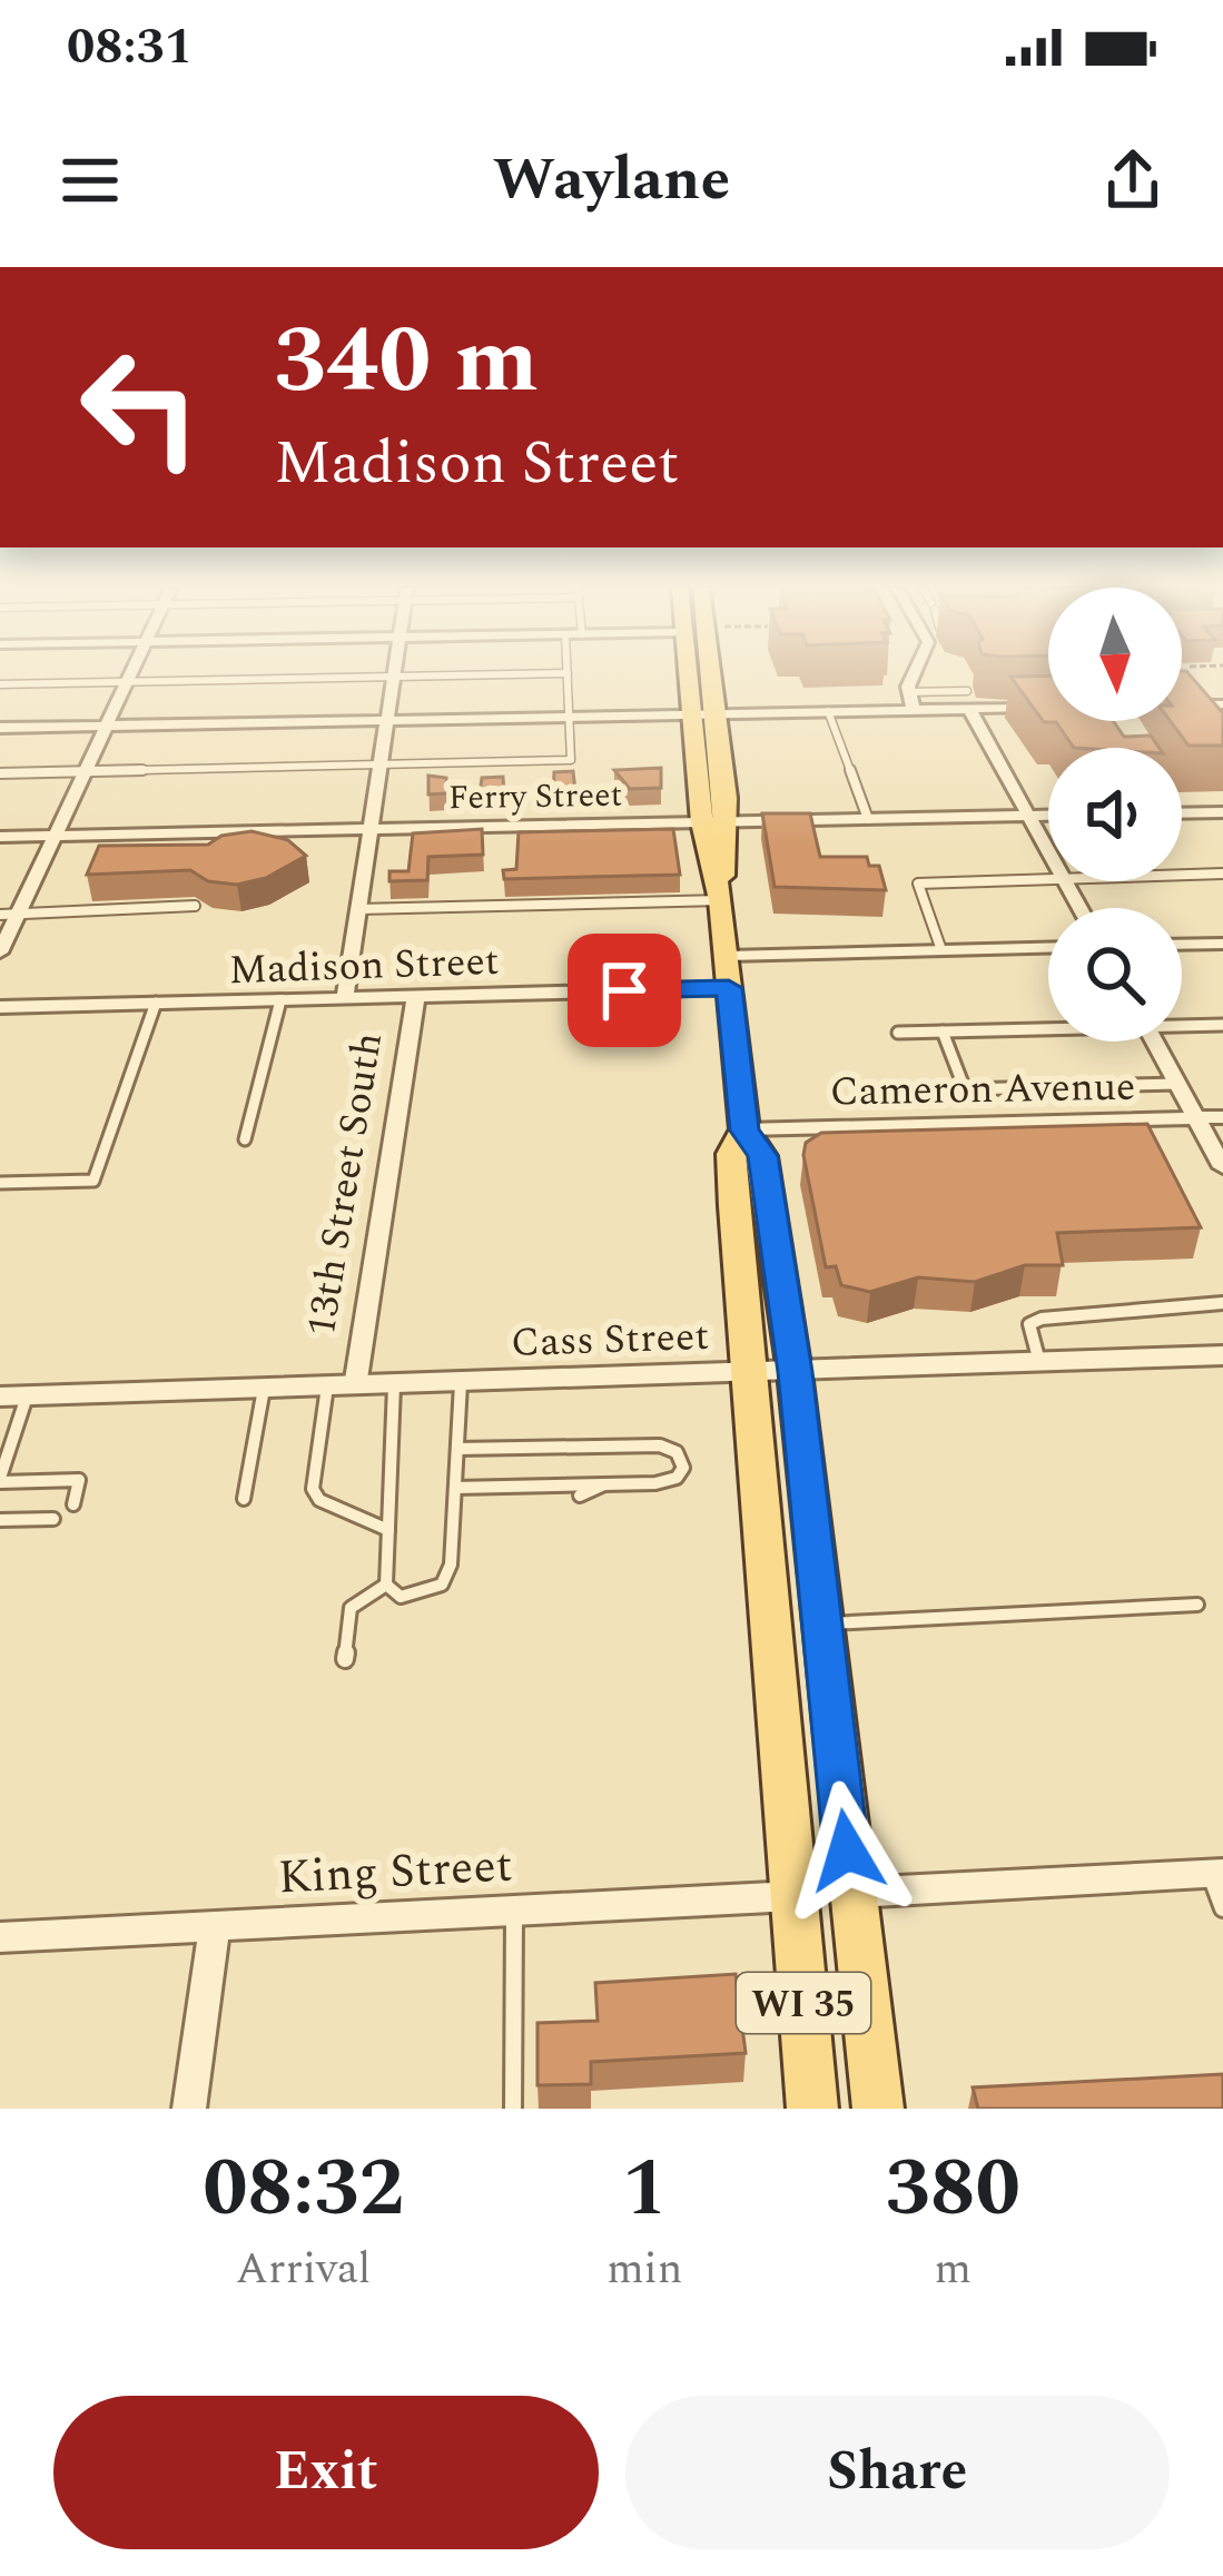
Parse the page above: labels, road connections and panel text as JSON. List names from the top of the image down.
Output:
{
  "streets": {
    "main road": ["WI 35"],
    "street": [
      "Ferry Street",
      "Madison Street",
      "Cameron Avenue",
      "13th Street South",
      "Cass Street",
      "King Street"
    ]
  },
  "crossings": [
    ["Ferry Street", "13th Street South"],
    ["Ferry Street", "WI 35"],
    ["Madison Street", "13th Street South"],
    ["Madison Street", "WI 35"],
    ["Cameron Avenue", "WI 35"],
    ["13th Street South", "Cass Street"],
    ["Cass Street", "WI 35"],
    ["King Street", "WI 35"]
  ],
  "north": "bottom",
  "page": {
    "status": "08:31",
    "header": "Waylane",
    "turn": ["340 m", "Madison Street"],
    "eta": [
      "08:32",
      "Arrival",
      "1",
      "min",
      "380",
      "m"
    ],
    "buttons": ["Exit", "Share"]
  }
}
